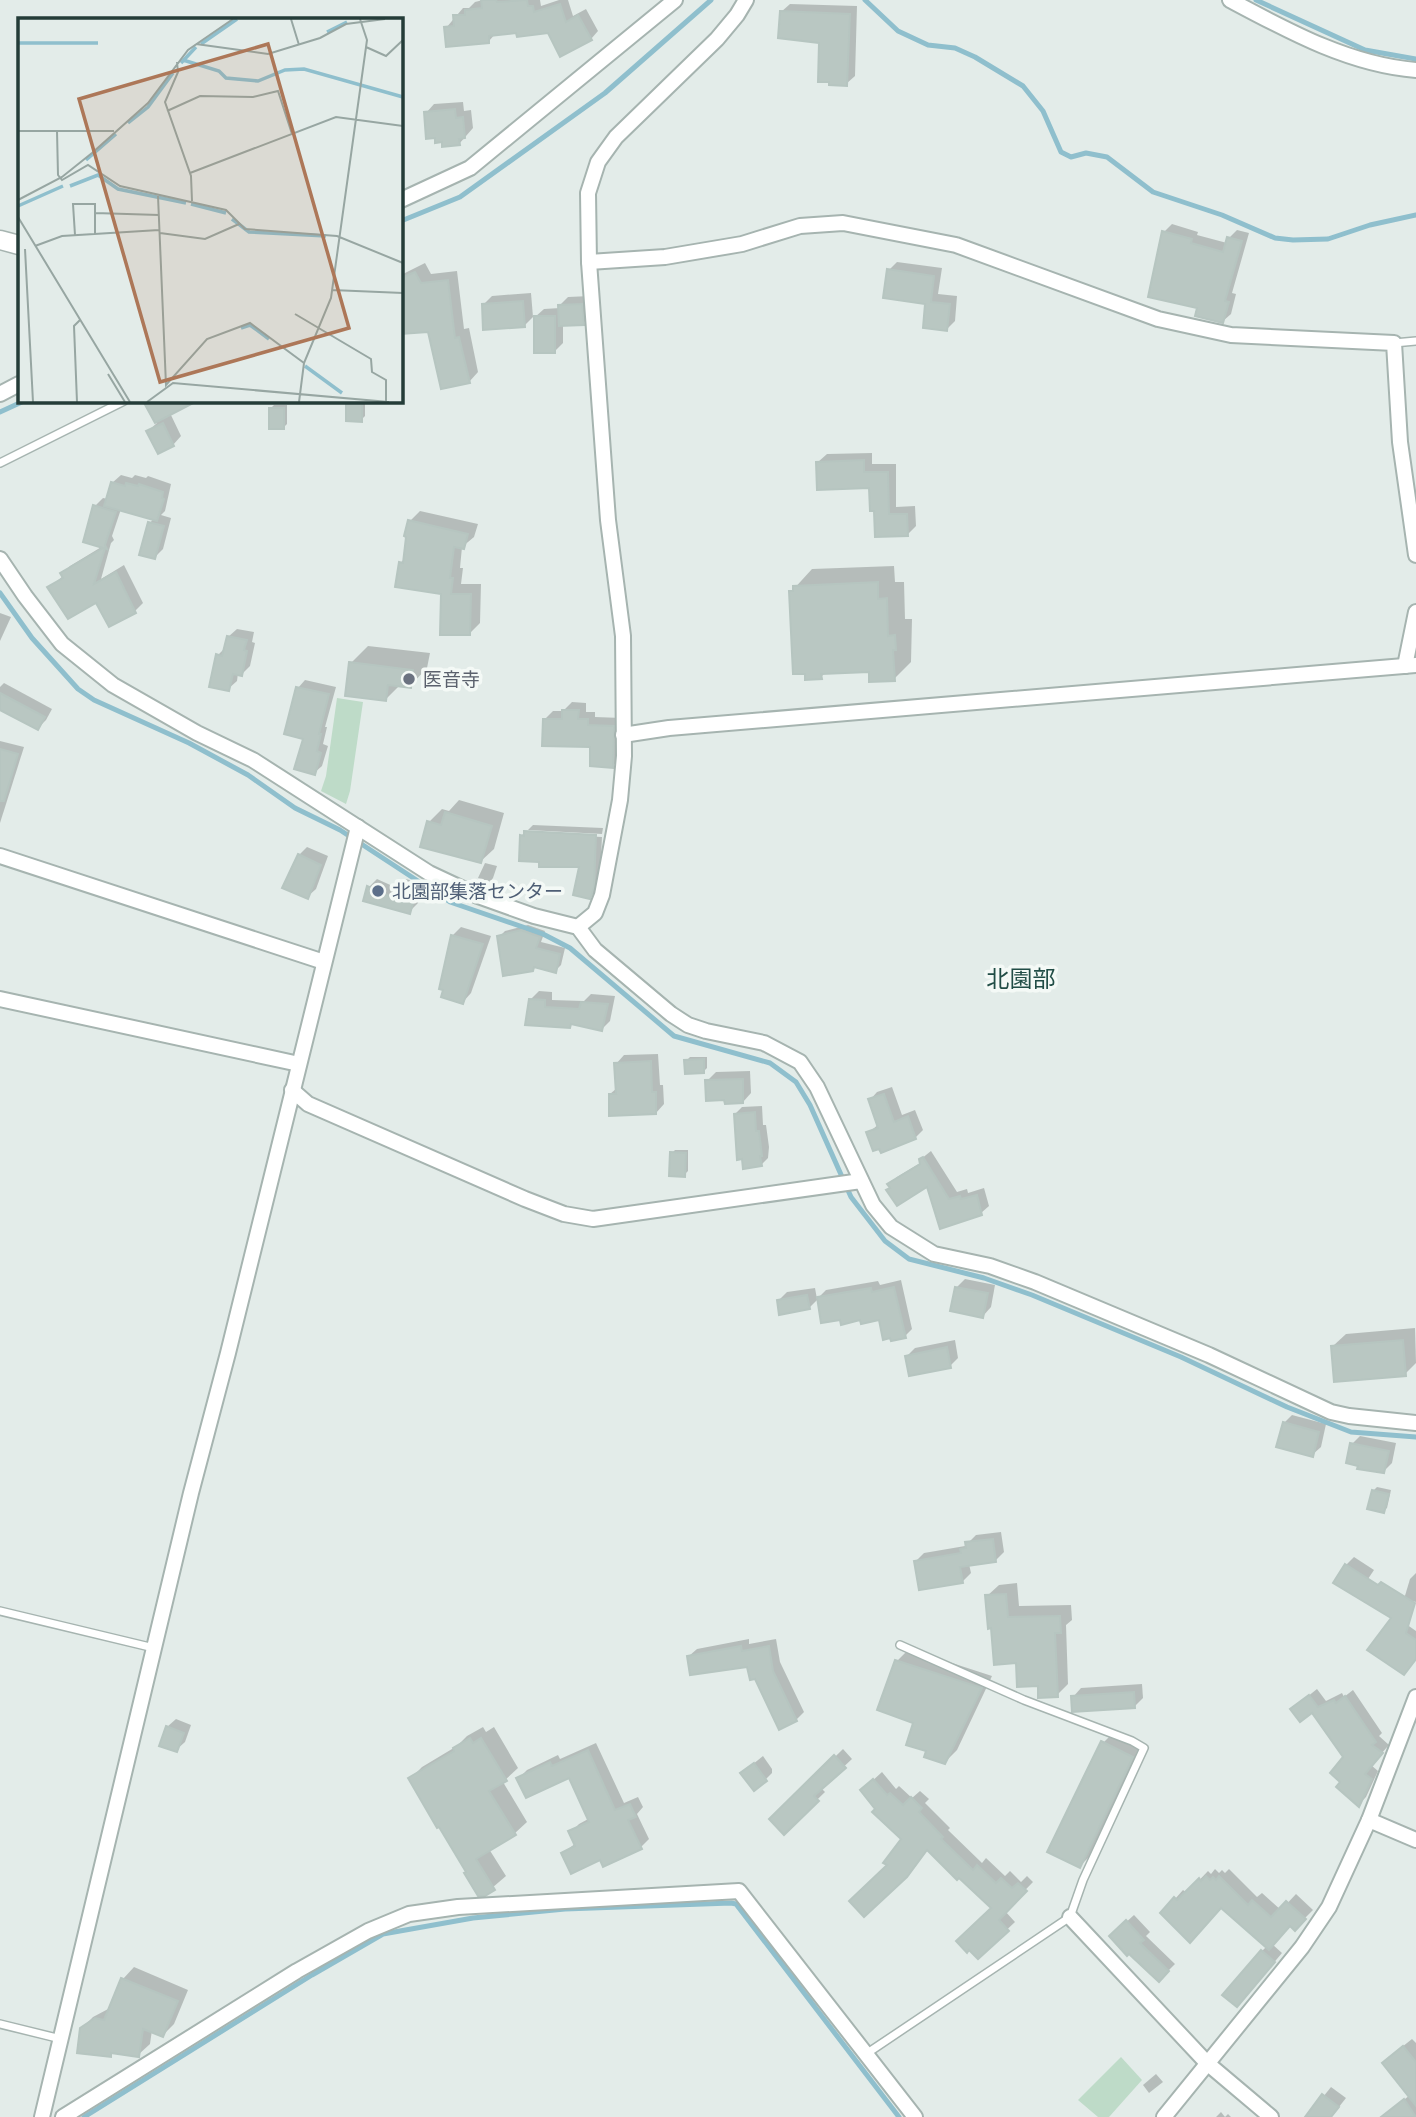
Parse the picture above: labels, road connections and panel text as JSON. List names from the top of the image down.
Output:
{
  "districts": ["北園部"],
  "places": ["医音寺", "北園部集落センター"]
}
